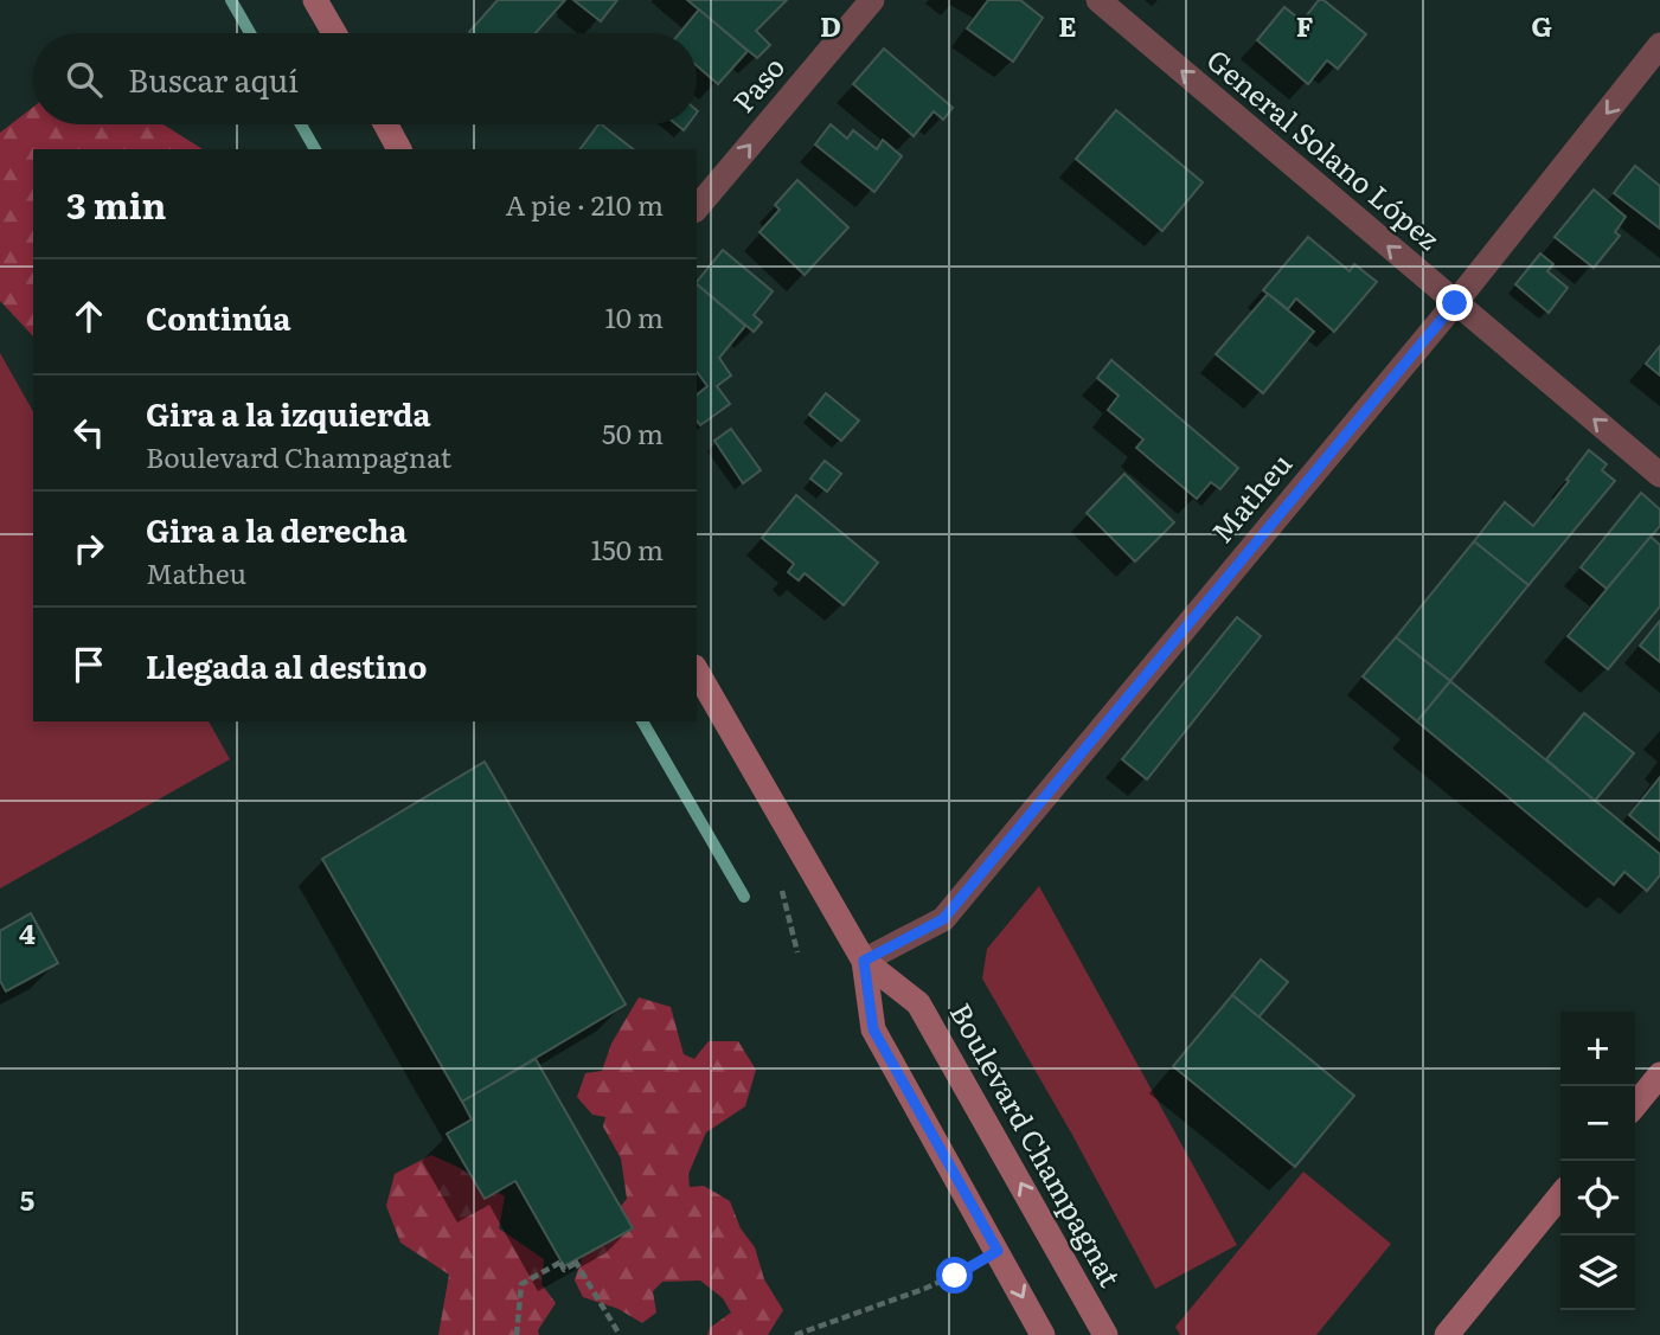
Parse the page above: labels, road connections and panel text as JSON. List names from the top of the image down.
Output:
{
  "streets": {
    "main road": ["Boulevard Champagnat"],
    "street": ["Paso", "General Solano López", "Matheu"]
  },
  "crossings": [
    ["General Solano López", "Matheu"],
    ["Matheu", "Boulevard Champagnat"]
  ],
  "one_way": ["Paso", "General Solano López"],
  "page": {
    "search": "Buscar aquí",
    "heading": ["3 min", "A pie · 210 m"],
    "list": [
      ["Continúa", "10 m"],
      ["Gira a la izquierda", "Boulevard Champagnat", "50 m"],
      ["Gira a la derecha", "Matheu", "150 m"],
      "Llegada al destino"
    ],
    "map_buttons": ["+", "−"]
  },
  "grid": {
    "columns": [
      "D",
      "E",
      "F",
      "G"
    ],
    "rows": ["4", "5"]
  }
}
